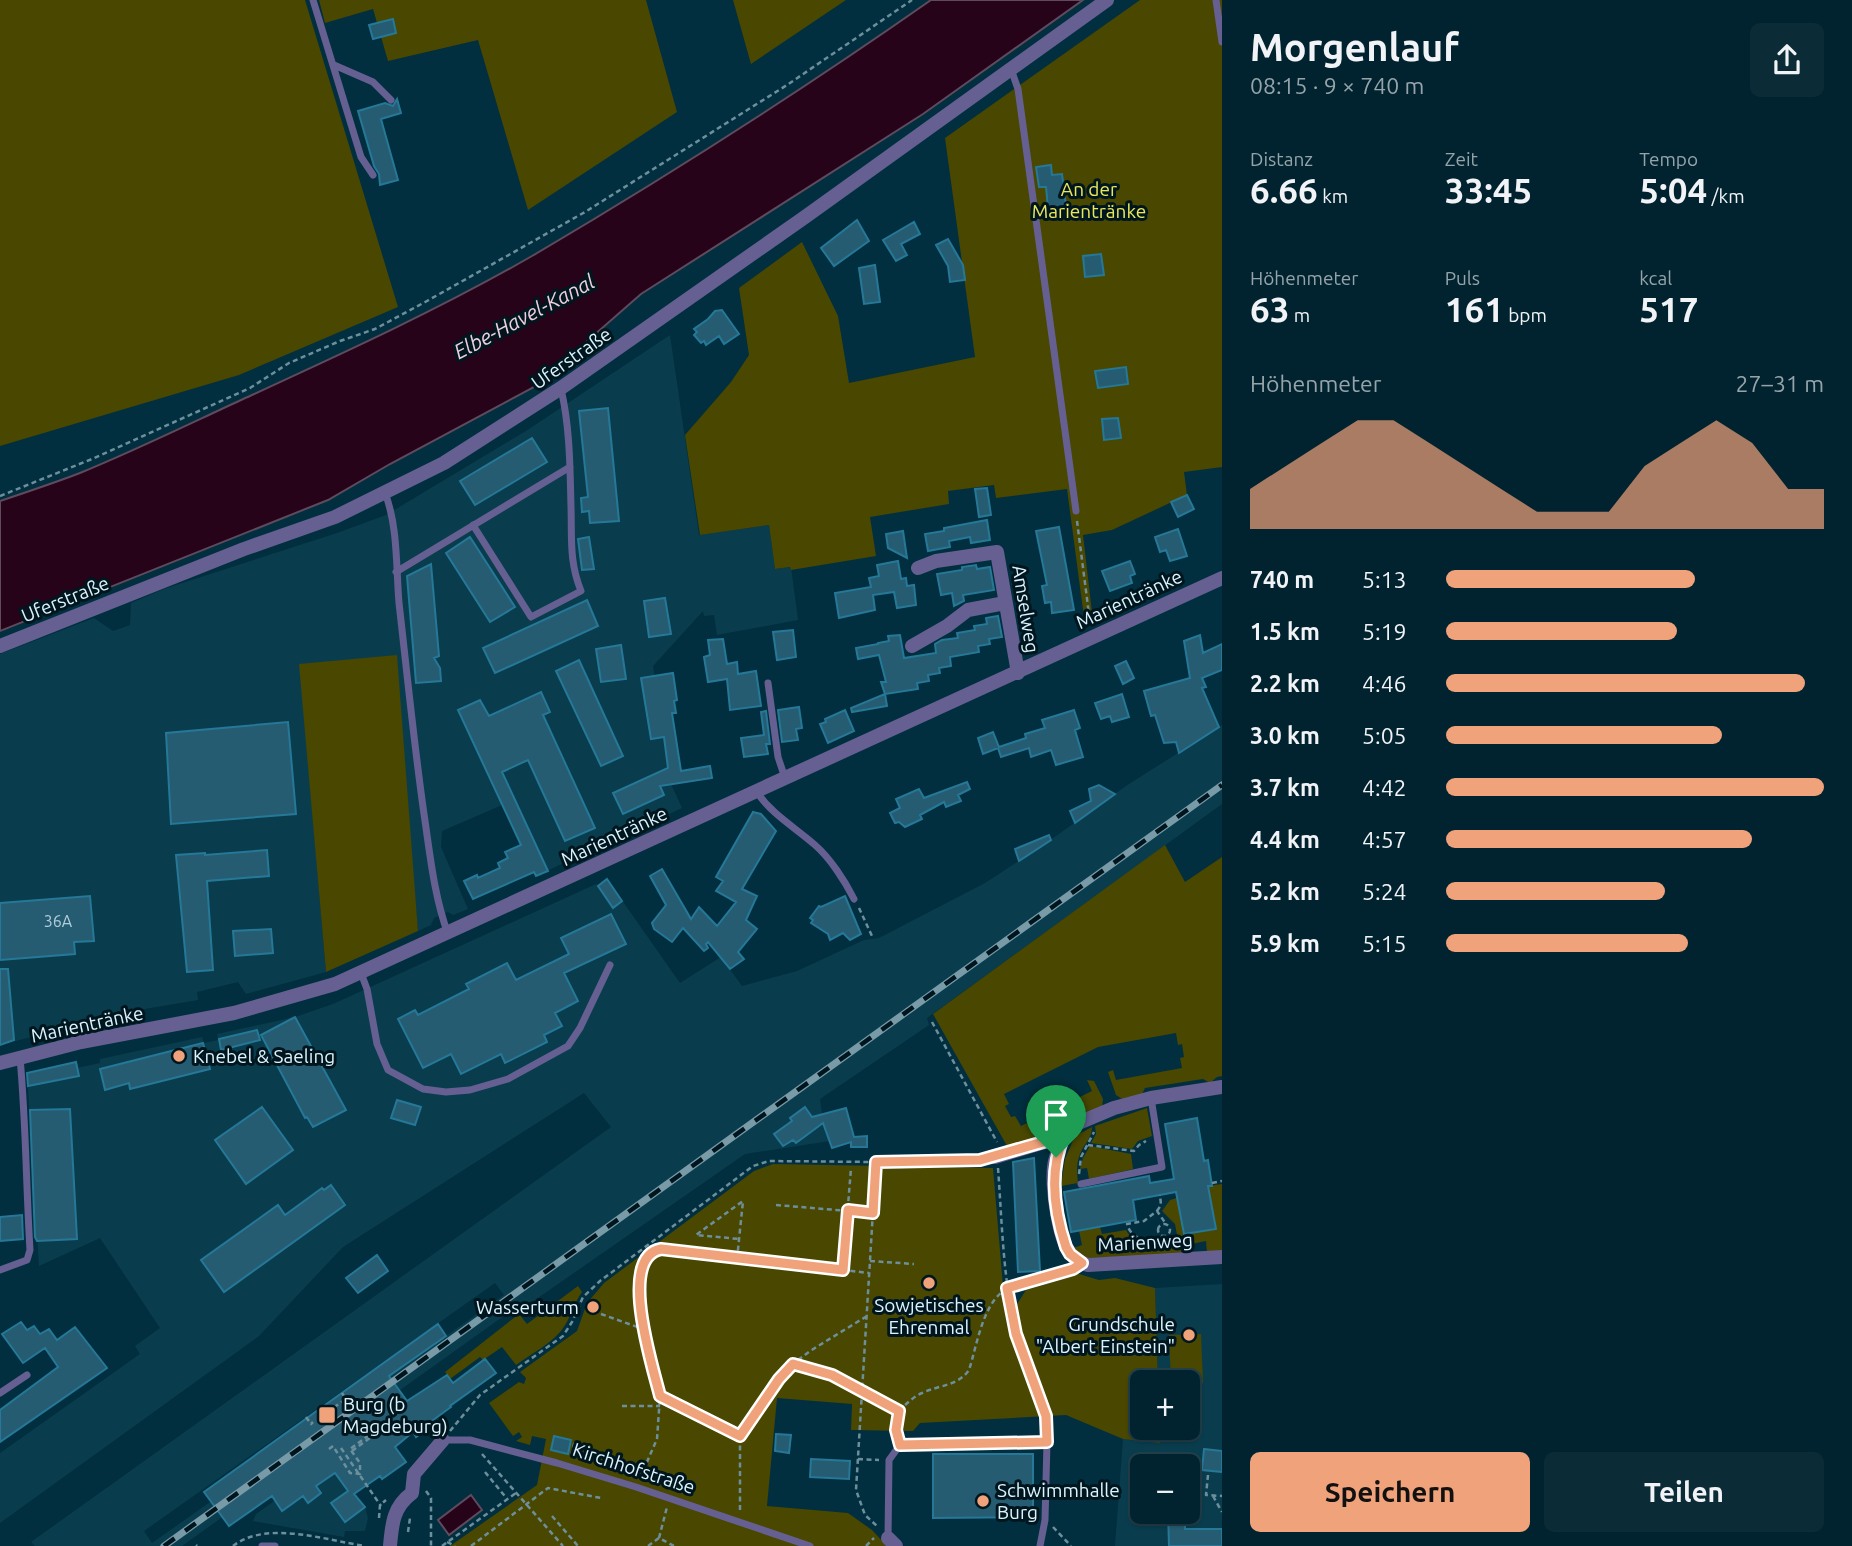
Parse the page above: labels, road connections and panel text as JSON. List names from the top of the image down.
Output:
{
  "streets": {
    "street": [
      "Uferstraße",
      "Marientränke",
      "Amselweg",
      "Marienweg"
    ],
    "lane": ["Kirchhofstraße"]
  },
  "crossings": [
    ["Marientränke", "Amselweg"]
  ],
  "water": ["Elbe-Havel-Kanal"],
  "parks": ["An der Marientränke"],
  "places": {
    "other": [
      "Knebel & Saeling",
      "Sowjetisches Ehrenmal",
      "Wasserturm",
      "Grundschule \"Albert Einstein\"",
      "Schwimmhalle Burg"
    ],
    "transit": ["Burg (b Magdeburg)"]
  },
  "house_numbers": ["36A"],
  "page": {
    "heading": ["Morgenlauf", "08:15 · 9 × 740 m"],
    "stats": [
      ["Distanz", "6.66 km"],
      ["Zeit", "33:45"],
      ["Tempo", "5:04 /km"],
      ["Höhenmeter", "63 m"],
      ["Puls", "161 bpm"],
      ["kcal", "517"]
    ],
    "chart": ["Höhenmeter", "27–31 m"],
    "list": [
      {
        "name": "740 m",
        "note": "5:13"
      },
      {
        "name": "1.5 km",
        "note": "5:19"
      },
      {
        "name": "2.2 km",
        "note": "4:46"
      },
      {
        "name": "3.0 km",
        "note": "5:05"
      },
      {
        "name": "3.7 km",
        "note": "4:42"
      },
      {
        "name": "4.4 km",
        "note": "4:57"
      },
      {
        "name": "5.2 km",
        "note": "5:24"
      },
      {
        "name": "5.9 km",
        "note": "5:15"
      }
    ],
    "map_buttons": ["+", "−"],
    "buttons": ["Speichern", "Teilen"]
  }
}
